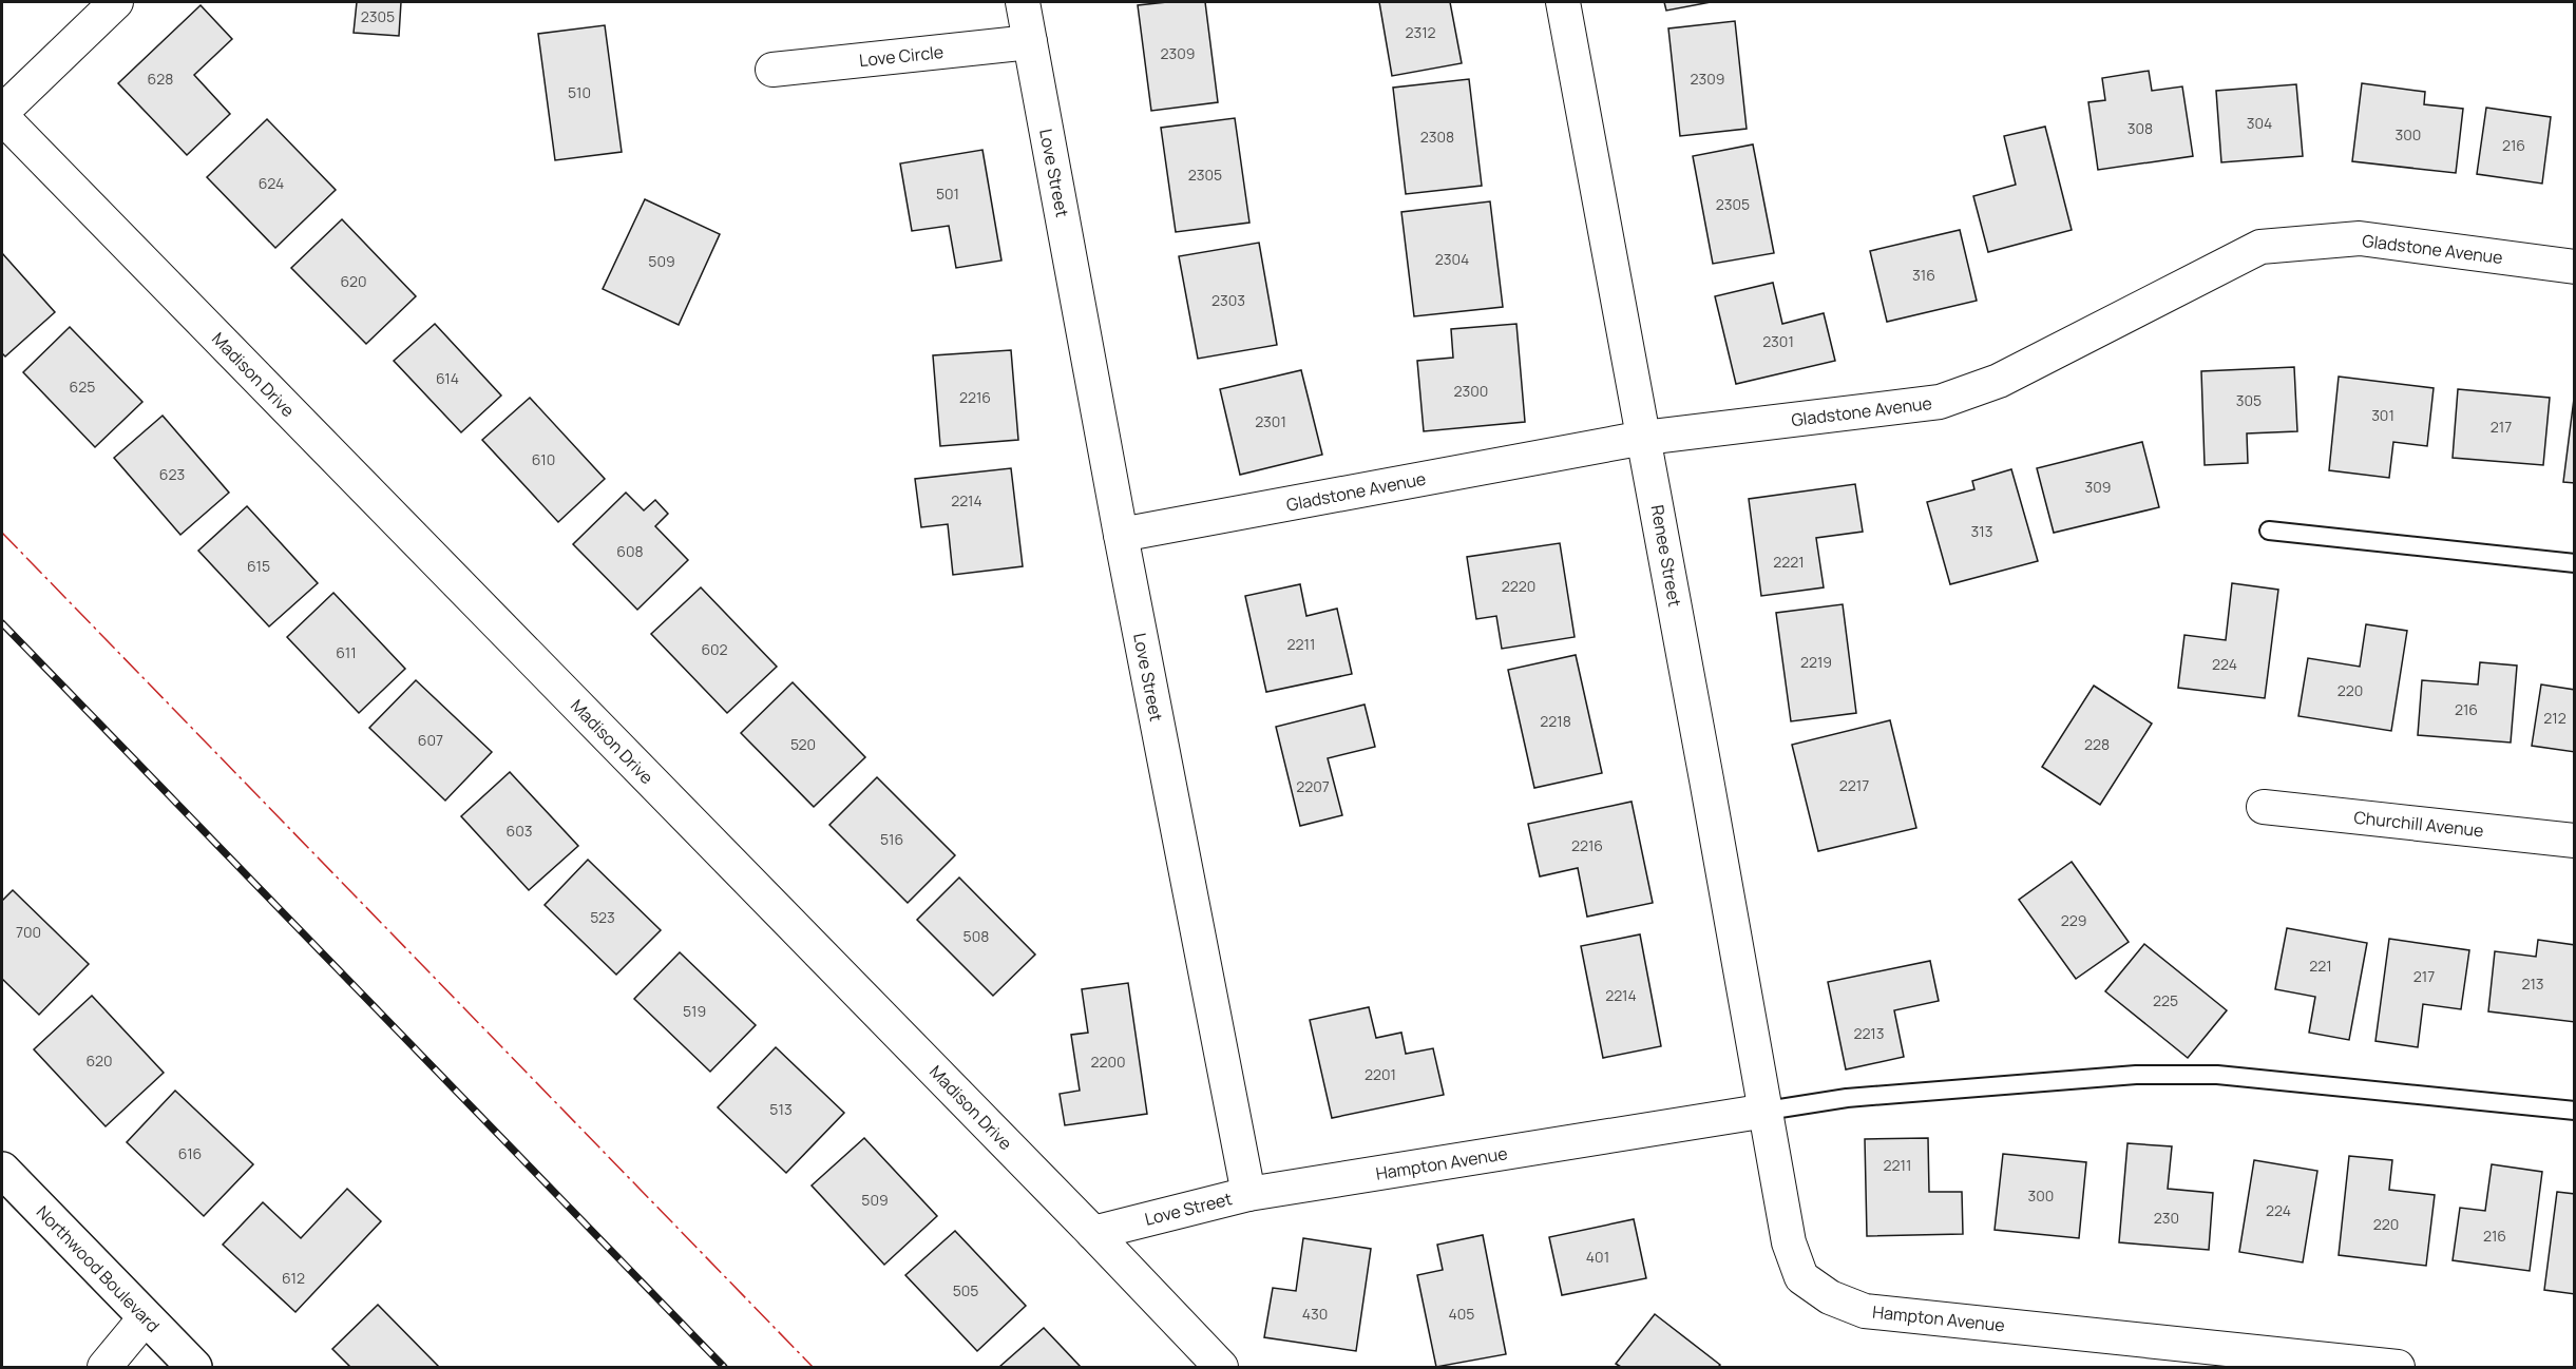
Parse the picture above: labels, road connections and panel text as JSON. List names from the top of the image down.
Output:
{
  "streets": {
    "street": [
      "Love Circle",
      "Love Street",
      "Gladstone Avenue",
      "Madison Drive",
      "Renee Street",
      "Churchill Avenue",
      "Hampton Avenue",
      "Northwood Boulevard"
    ]
  },
  "crossings": [
    ["Love Circle", "Love Street"],
    ["Love Street", "Gladstone Avenue"],
    ["Love Street", "Madison Drive"],
    ["Love Street", "Hampton Avenue"],
    ["Gladstone Avenue", "Renee Street"],
    ["Renee Street", "Hampton Avenue"]
  ],
  "house_numbers": [
    "2305",
    "2312",
    "2309",
    "628",
    "2309",
    "510",
    "304",
    "308",
    "300",
    "2308",
    "216",
    "2305",
    "624",
    "501",
    "2305",
    "2304",
    "509",
    "316",
    "620",
    "2303",
    "2301",
    "614",
    "625",
    "2300",
    "2216",
    "305",
    "301",
    "2301",
    "217",
    "610",
    "623",
    "309",
    "2214",
    "313",
    "608",
    "2221",
    "615",
    "2220",
    "2211",
    "602",
    "611",
    "2219",
    "224",
    "220",
    "216",
    "212",
    "2218",
    "607",
    "520",
    "228",
    "2217",
    "2207",
    "603",
    "516",
    "2216",
    "523",
    "229",
    "700",
    "508",
    "221",
    "217",
    "213",
    "2214",
    "225",
    "519",
    "2213",
    "620",
    "2200",
    "2201",
    "513",
    "616",
    "2211",
    "300",
    "509",
    "224",
    "230",
    "220",
    "216",
    "401",
    "612",
    "505",
    "430",
    "405"
  ]
}
